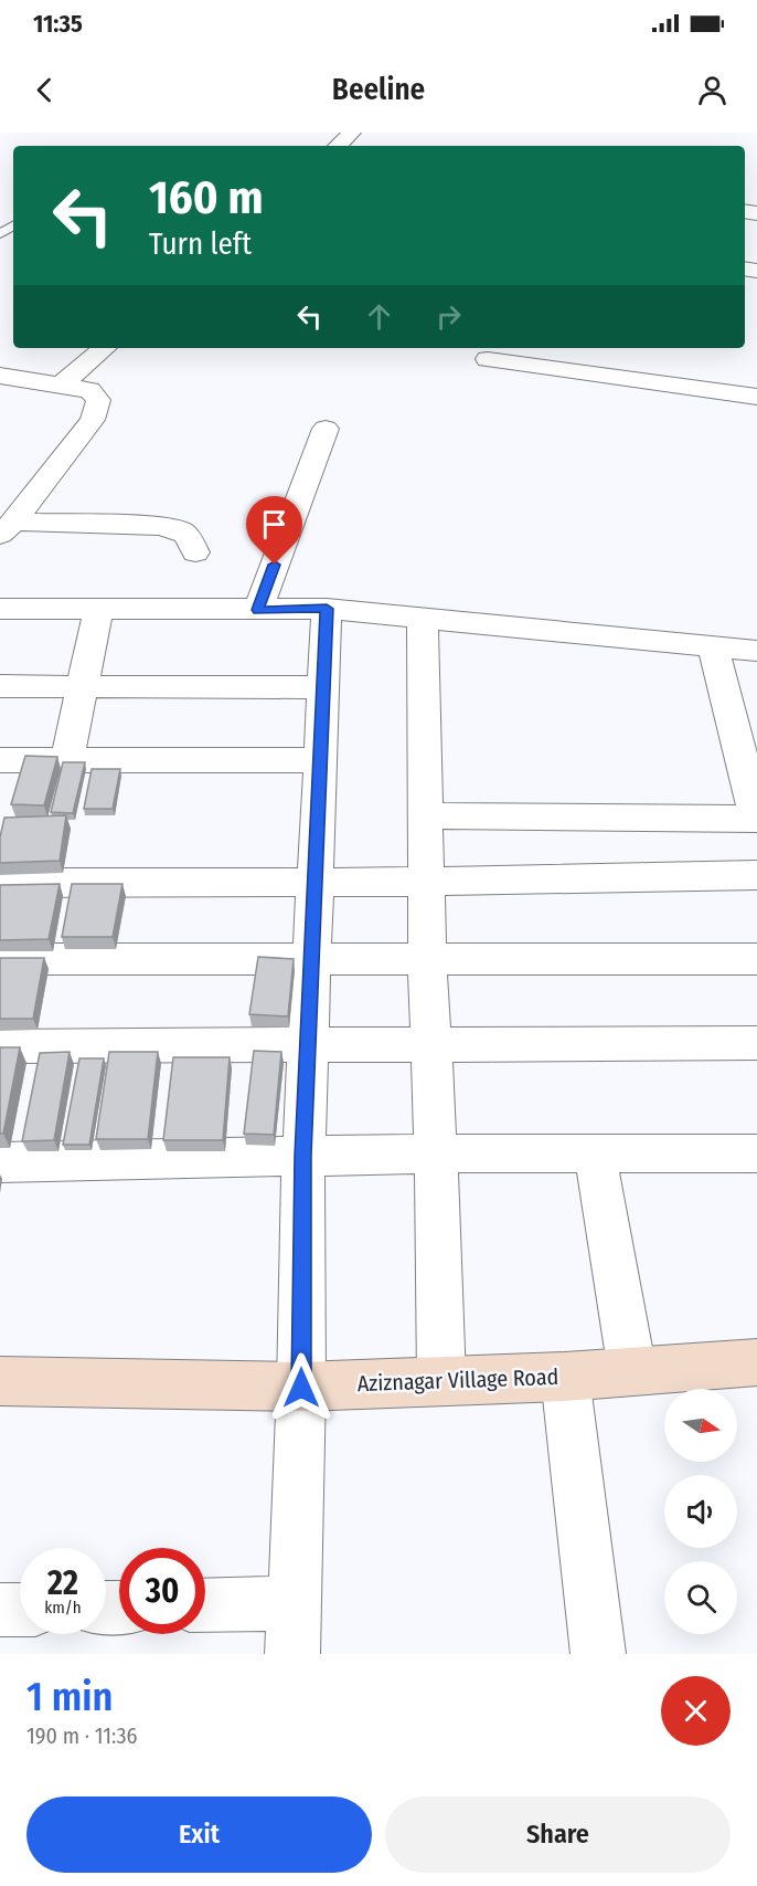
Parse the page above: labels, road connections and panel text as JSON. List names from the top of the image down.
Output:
{
  "streets": {
    "street": ["Aziznagar Village Road"]
  },
  "north": "right",
  "page": {
    "status": "11:35",
    "header": "Beeline",
    "turn": ["160 m", "Turn left"],
    "speed": "22 km/h",
    "limit": "30",
    "heading": ["1 min", "190 m · 11:36"],
    "buttons": ["Exit", "Share"]
  }
}
